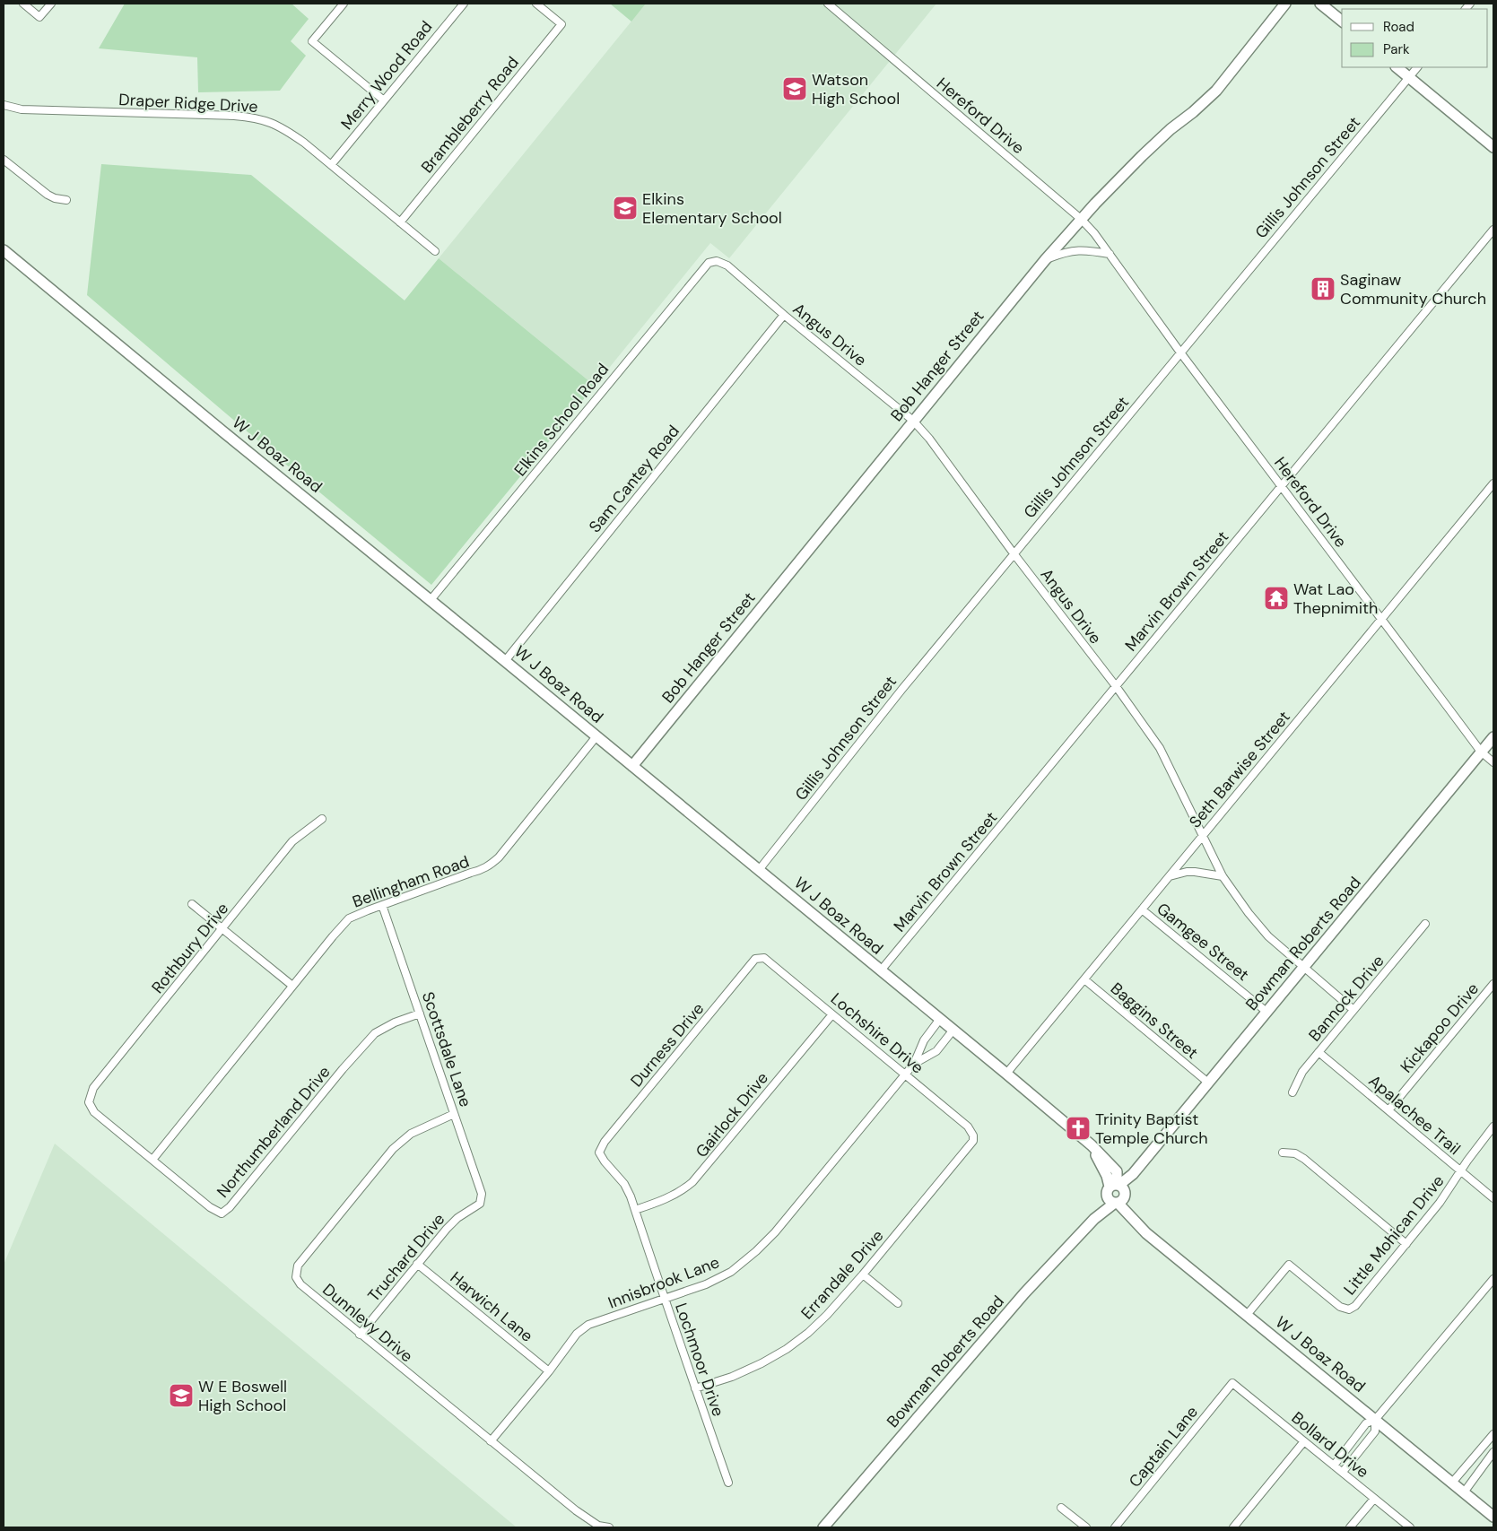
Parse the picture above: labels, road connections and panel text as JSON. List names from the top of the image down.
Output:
{
  "streets": {
    "street": [
      "Merry Wood Road",
      "Draper Ridge Drive",
      "Brambleberry Road",
      "Hereford Drive",
      "Gillis Johnson Street",
      "Angus Drive",
      "Bob Hanger Street",
      "Elkins School Road",
      "W J Boaz Road",
      "Sam Cantey Road",
      "Marvin Brown Street",
      "Seth Barwise Street",
      "Bellingham Road",
      "Gamgee Street",
      "Bowman Roberts Road",
      "Rothbury Drive",
      "Bannock Drive",
      "Baggins Street",
      "Kickapoo Drive",
      "Lochshire Drive",
      "Durness Drive",
      "Scottsdale Lane",
      "Gairlock Drive",
      "Apalachee Trail",
      "Northumberland Drive",
      "Little Mohican Drive",
      "Truchard Drive",
      "Errandale Drive",
      "Innisbrook Lane",
      "Harwich Lane",
      "Dunnlevy Drive",
      "Lochmoor Drive",
      "Bollard Drive",
      "Captain Lane"
    ]
  },
  "crossings": [
    ["Merry Wood Road", "Draper Ridge Drive"],
    ["Draper Ridge Drive", "Brambleberry Road"],
    ["Hereford Drive", "Gillis Johnson Street"],
    ["Hereford Drive", "Bob Hanger Street"],
    ["Hereford Drive", "Marvin Brown Street"],
    ["Hereford Drive", "Seth Barwise Street"],
    ["Hereford Drive", "Bowman Roberts Road"],
    ["Gillis Johnson Street", "Angus Drive"],
    ["Gillis Johnson Street", "W J Boaz Road"],
    ["Angus Drive", "Bob Hanger Street"],
    ["Angus Drive", "Elkins School Road"],
    ["Angus Drive", "Sam Cantey Road"],
    ["Angus Drive", "Marvin Brown Street"],
    ["Angus Drive", "Seth Barwise Street"],
    ["Angus Drive", "Bowman Roberts Road"],
    ["Angus Drive", "Bannock Drive"],
    ["Bob Hanger Street", "W J Boaz Road"],
    ["Elkins School Road", "W J Boaz Road"],
    ["W J Boaz Road", "Sam Cantey Road"],
    ["W J Boaz Road", "Marvin Brown Street"],
    ["W J Boaz Road", "Seth Barwise Street"],
    ["W J Boaz Road", "Bellingham Road"],
    ["W J Boaz Road", "Bowman Roberts Road"],
    ["W J Boaz Road", "Little Mohican Drive"],
    ["W J Boaz Road", "Innisbrook Lane"],
    ["Seth Barwise Street", "Gamgee Street"],
    ["Seth Barwise Street", "Baggins Street"],
    ["Bellingham Road", "Scottsdale Lane"],
    ["Bellingham Road", "Northumberland Drive"],
    ["Gamgee Street", "Bowman Roberts Road"],
    ["Bowman Roberts Road", "Baggins Street"],
    ["Rothbury Drive", "Northumberland Drive"],
    ["Bannock Drive", "Apalachee Trail"],
    ["Kickapoo Drive", "Apalachee Trail"],
    ["Lochshire Drive", "Durness Drive"],
    ["Lochshire Drive", "Gairlock Drive"],
    ["Lochshire Drive", "Errandale Drive"],
    ["Lochshire Drive", "Innisbrook Lane"],
    ["Durness Drive", "Lochmoor Drive"],
    ["Scottsdale Lane", "Northumberland Drive"],
    ["Scottsdale Lane", "Truchard Drive"],
    ["Scottsdale Lane", "Dunnlevy Drive"],
    ["Gairlock Drive", "Lochmoor Drive"],
    ["Apalachee Trail", "Little Mohican Drive"],
    ["Truchard Drive", "Harwich Lane"],
    ["Truchard Drive", "Dunnlevy Drive"],
    ["Errandale Drive", "Lochmoor Drive"],
    ["Innisbrook Lane", "Harwich Lane"],
    ["Innisbrook Lane", "Dunnlevy Drive"],
    ["Innisbrook Lane", "Lochmoor Drive"],
    ["Bollard Drive", "Captain Lane"]
  ],
  "places": {
    "school or university": ["Watson High School", "Elkins Elementary School", "W E Boswell High School"],
    "building": ["Saginaw Community Church"],
    "temple": ["Wat Lao Thepnimith"],
    "church": ["Trinity Baptist Temple Church"]
  },
  "legend": ["Road", "Park"]
}
